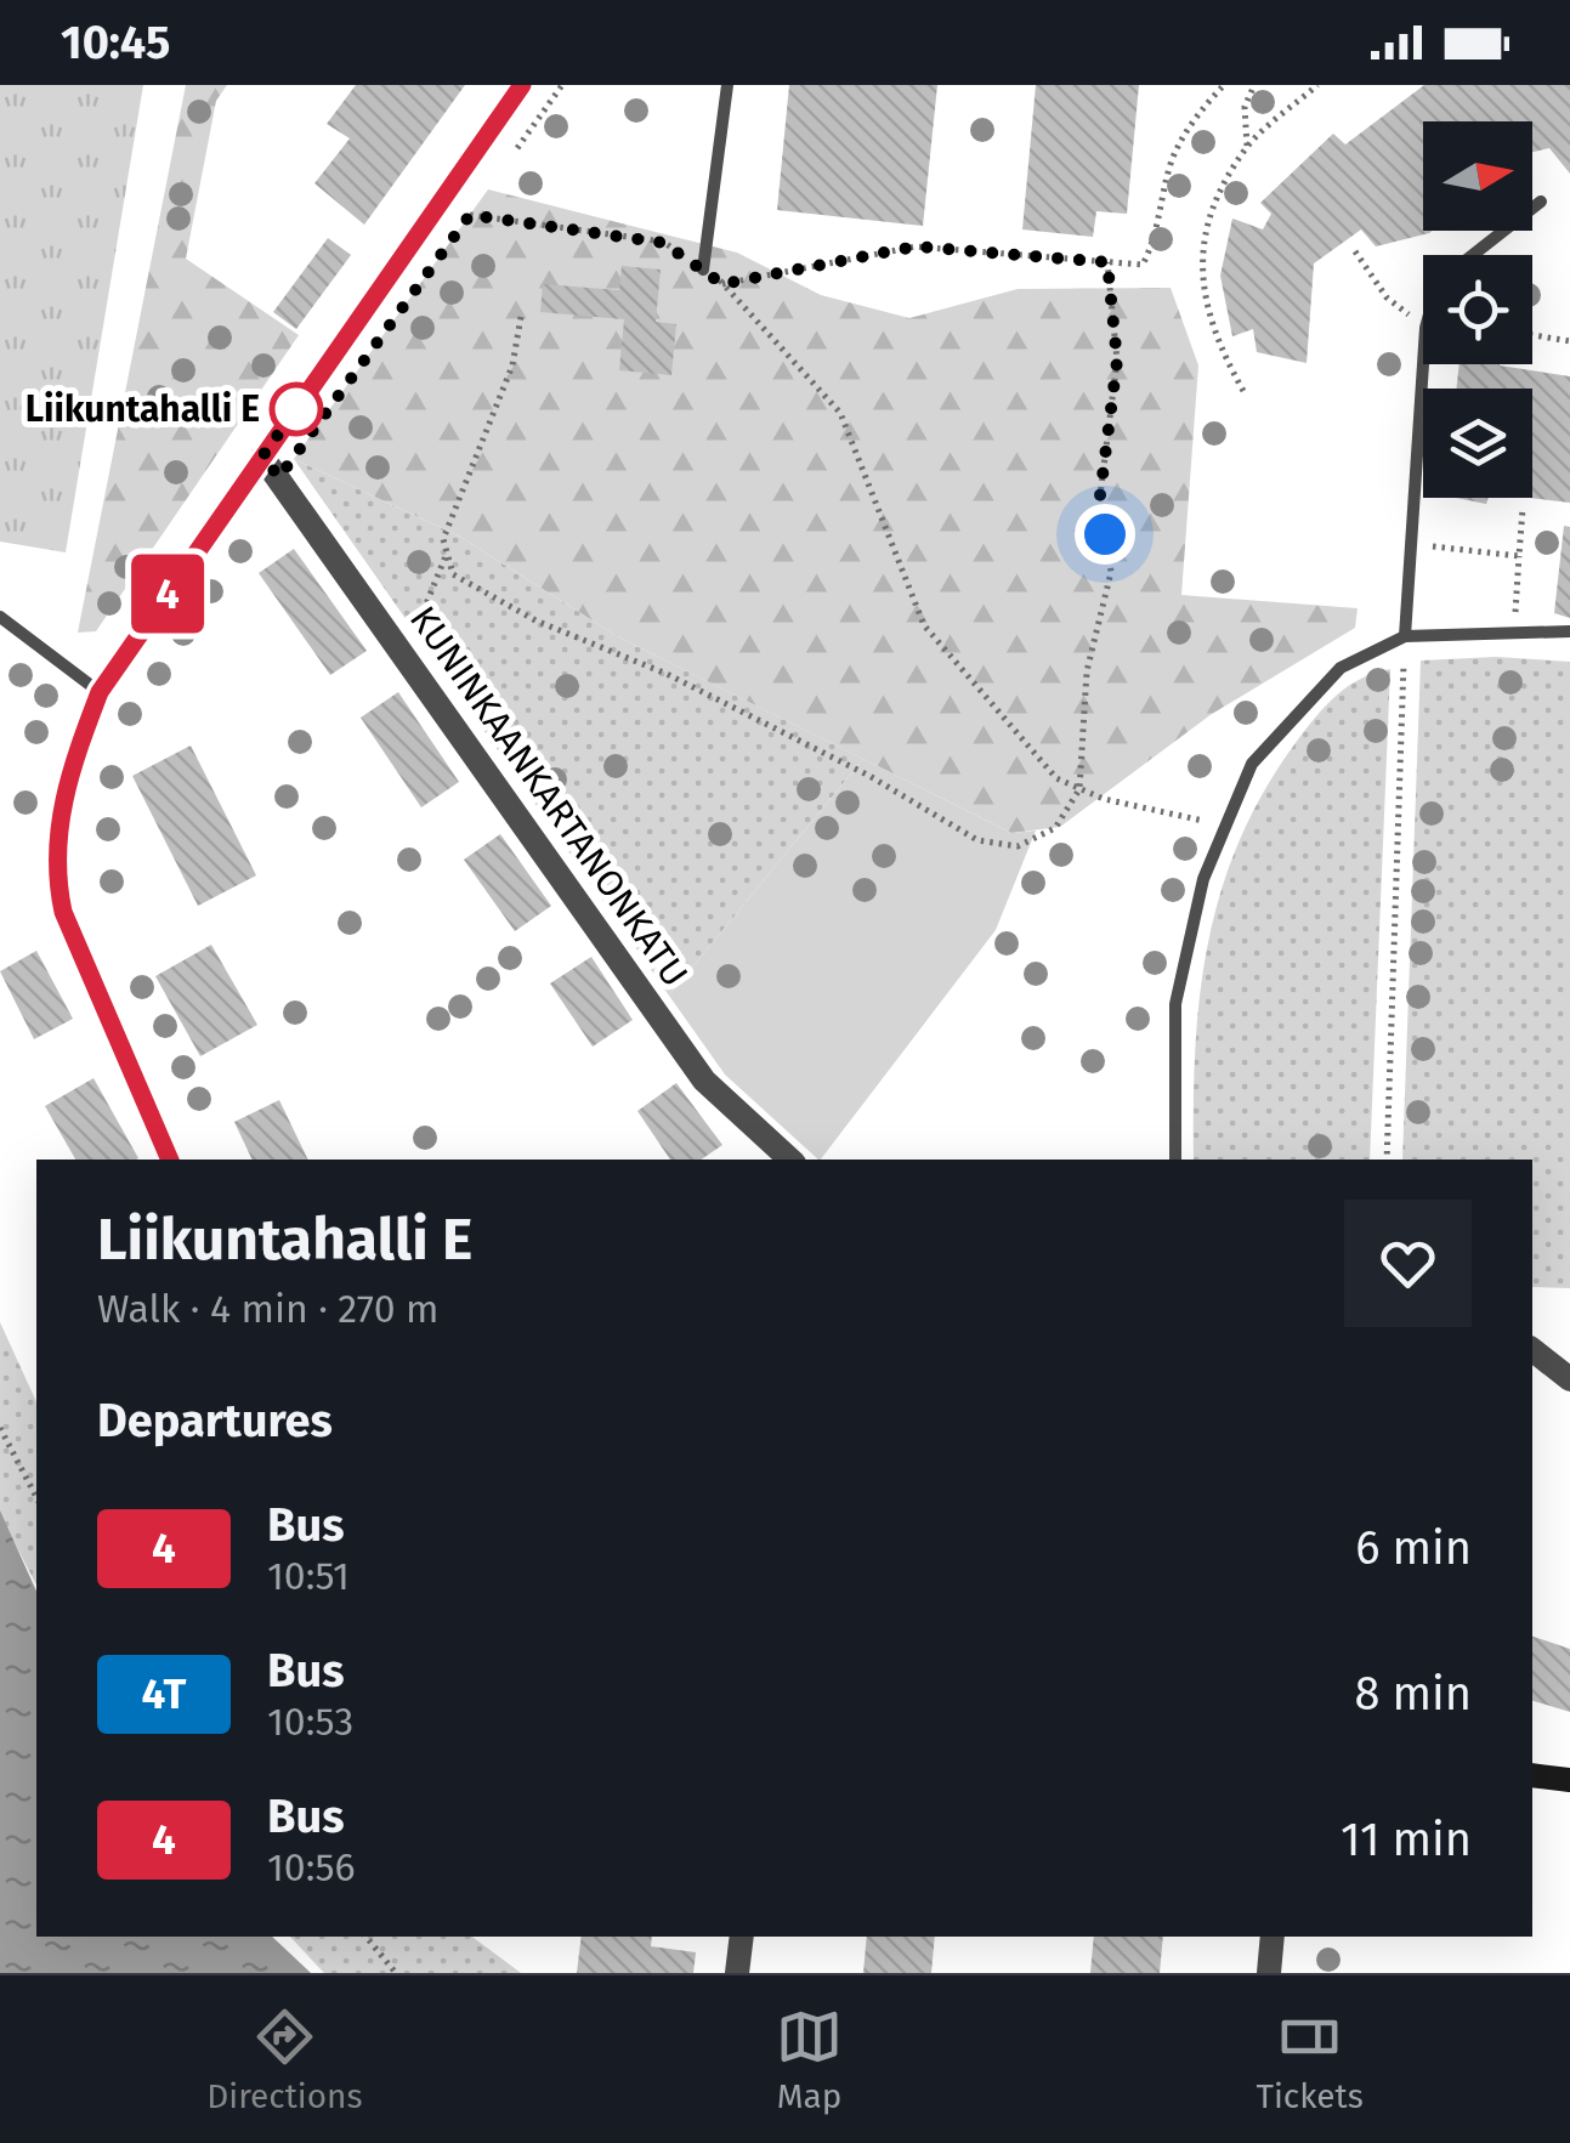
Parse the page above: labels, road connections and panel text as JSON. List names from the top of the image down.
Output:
{
  "streets": {
    "street": ["KUNINKAANKARTANONKATU"]
  },
  "places": ["Liikuntahalli E"],
  "lines": ["bus line 4"],
  "north": "right",
  "page": {
    "status": "10:45",
    "on_map": "4",
    "heading": [
      ["Liikuntahalli E", "Walk · 4 min · 270 m"],
      "Departures"
    ],
    "list": [
      {
        "mark": "4",
        "name": "Bus",
        "note": "10:51",
        "value": "6 min"
      },
      {
        "mark": "4T",
        "name": "Bus",
        "note": "10:53",
        "value": "8 min"
      },
      {
        "mark": "4",
        "name": "Bus",
        "note": "10:56",
        "value": "11 min"
      }
    ],
    "tabs": ["Directions", "Map", "Tickets"]
  }
}
